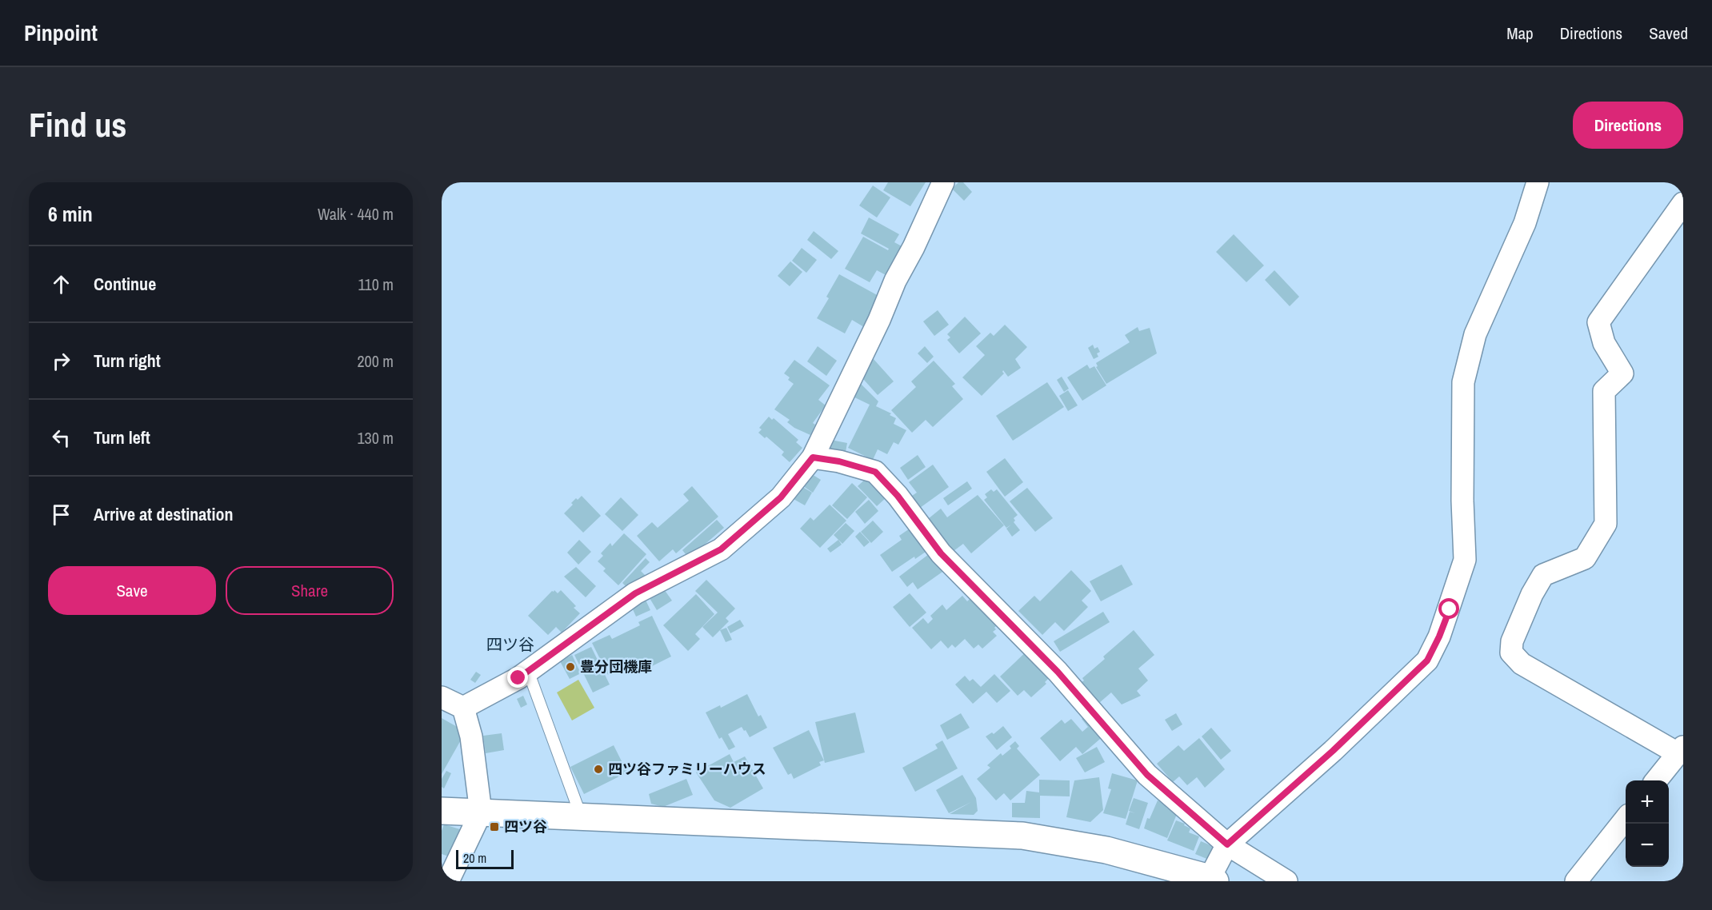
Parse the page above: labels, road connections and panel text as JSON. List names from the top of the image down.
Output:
{
  "districts": ["四ツ谷"],
  "places": {
    "other": ["豊分団機庫", "四ツ谷ファミリーハウス"],
    "transit": ["四ツ谷"]
  },
  "scale_bar": "20 m",
  "page": {
    "header": "Pinpoint",
    "nav": ["Map", "Directions", "Saved"],
    "buttons": [
      "Directions",
      ["Save", "Share"]
    ],
    "title": "Find us",
    "heading": ["6 min", "Walk · 440 m"],
    "list": [
      ["Continue", "110 m"],
      ["Turn right", "200 m"],
      ["Turn left", "130 m"],
      "Arrive at destination"
    ],
    "map_buttons": ["+", "−"],
    "scale": "20 m"
  }
}
